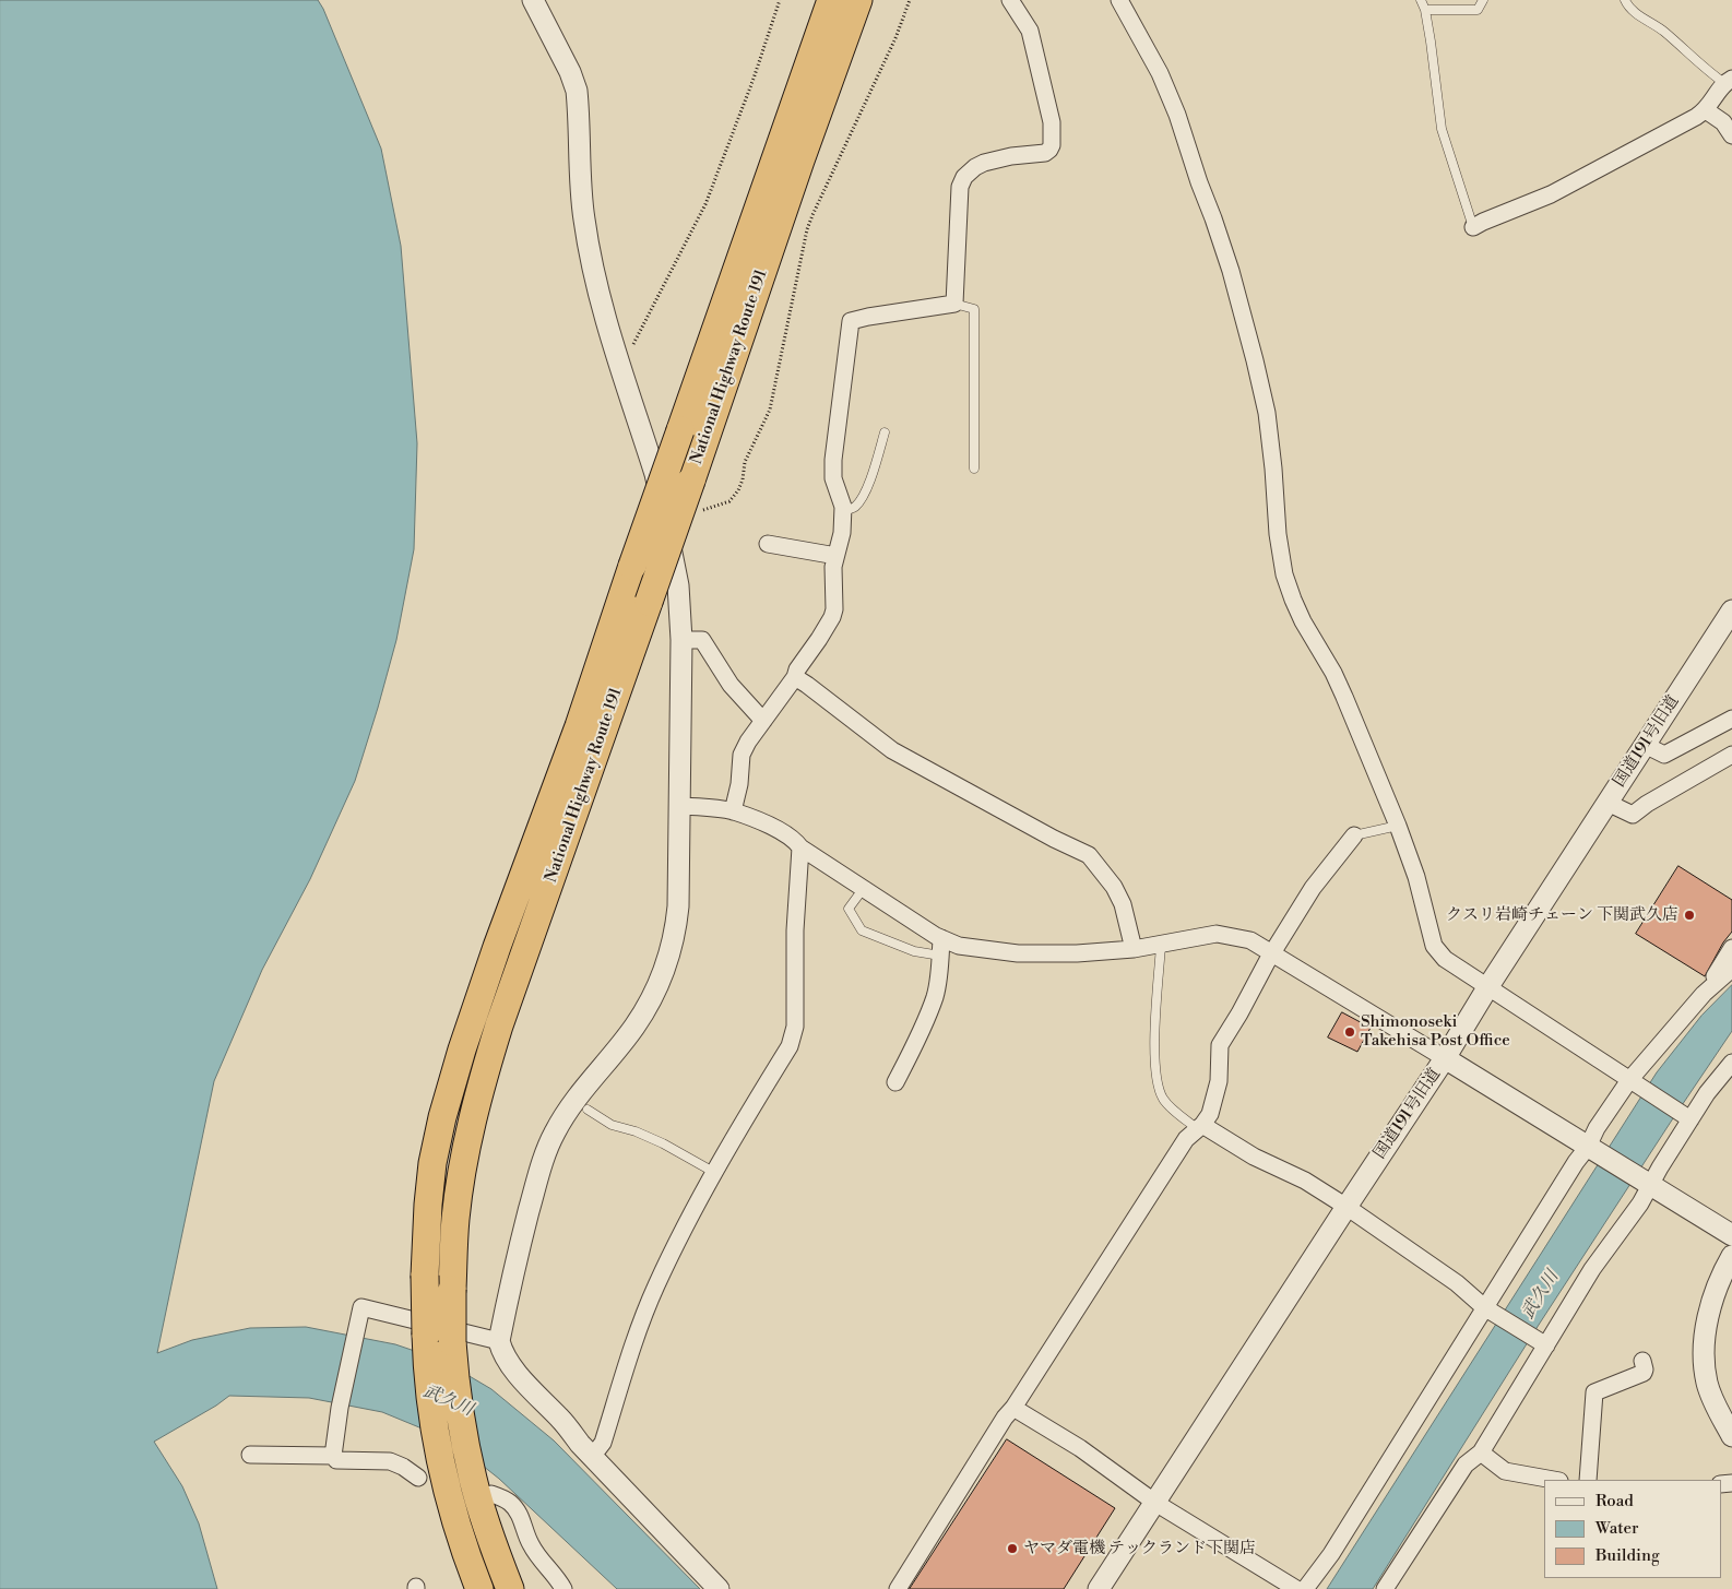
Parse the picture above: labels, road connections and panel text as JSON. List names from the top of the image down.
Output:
{
  "streets": {
    "highway": ["National Highway Route 191"],
    "street": ["国道191号旧道"]
  },
  "water": ["武久川"],
  "places": ["クスリ岩崎チェーン 下関武久店", "Shimonoseki Takehisa Post Office", "ヤマダ電機 テックランド下関店"],
  "legend": ["Road", "Water", "Building"]
}
